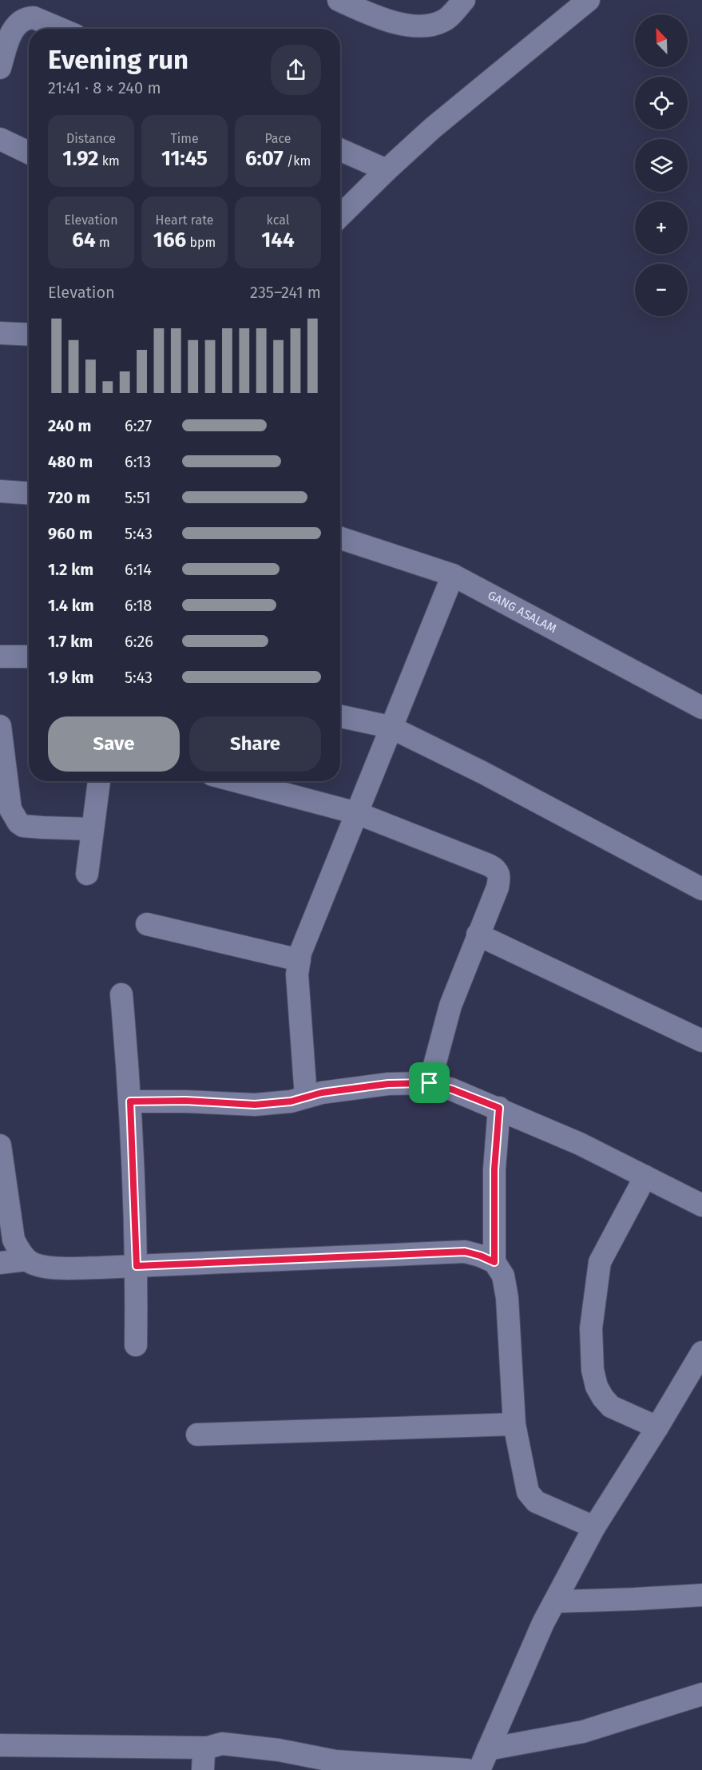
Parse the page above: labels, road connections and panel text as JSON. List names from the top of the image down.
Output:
{
  "streets": {
    "street": ["GANG ASALAM"]
  },
  "north": "top left",
  "page": {
    "map_buttons": ["+", "−"],
    "heading": ["Evening run", "21:41 · 8 × 240 m"],
    "stats": [
      ["Distance", "1.92 km"],
      ["Time", "11:45"],
      ["Pace", "6:07 /km"],
      ["Elevation", "64 m"],
      ["Heart rate", "166 bpm"],
      ["kcal", "144"]
    ],
    "chart": ["Elevation", "235–241 m"],
    "list": [
      {
        "name": "240 m",
        "note": "6:27"
      },
      {
        "name": "480 m",
        "note": "6:13"
      },
      {
        "name": "720 m",
        "note": "5:51"
      },
      {
        "name": "960 m",
        "note": "5:43"
      },
      {
        "name": "1.2 km",
        "note": "6:14"
      },
      {
        "name": "1.4 km",
        "note": "6:18"
      },
      {
        "name": "1.7 km",
        "note": "6:26"
      },
      {
        "name": "1.9 km",
        "note": "5:43"
      }
    ],
    "buttons": ["Save", "Share"]
  }
}
